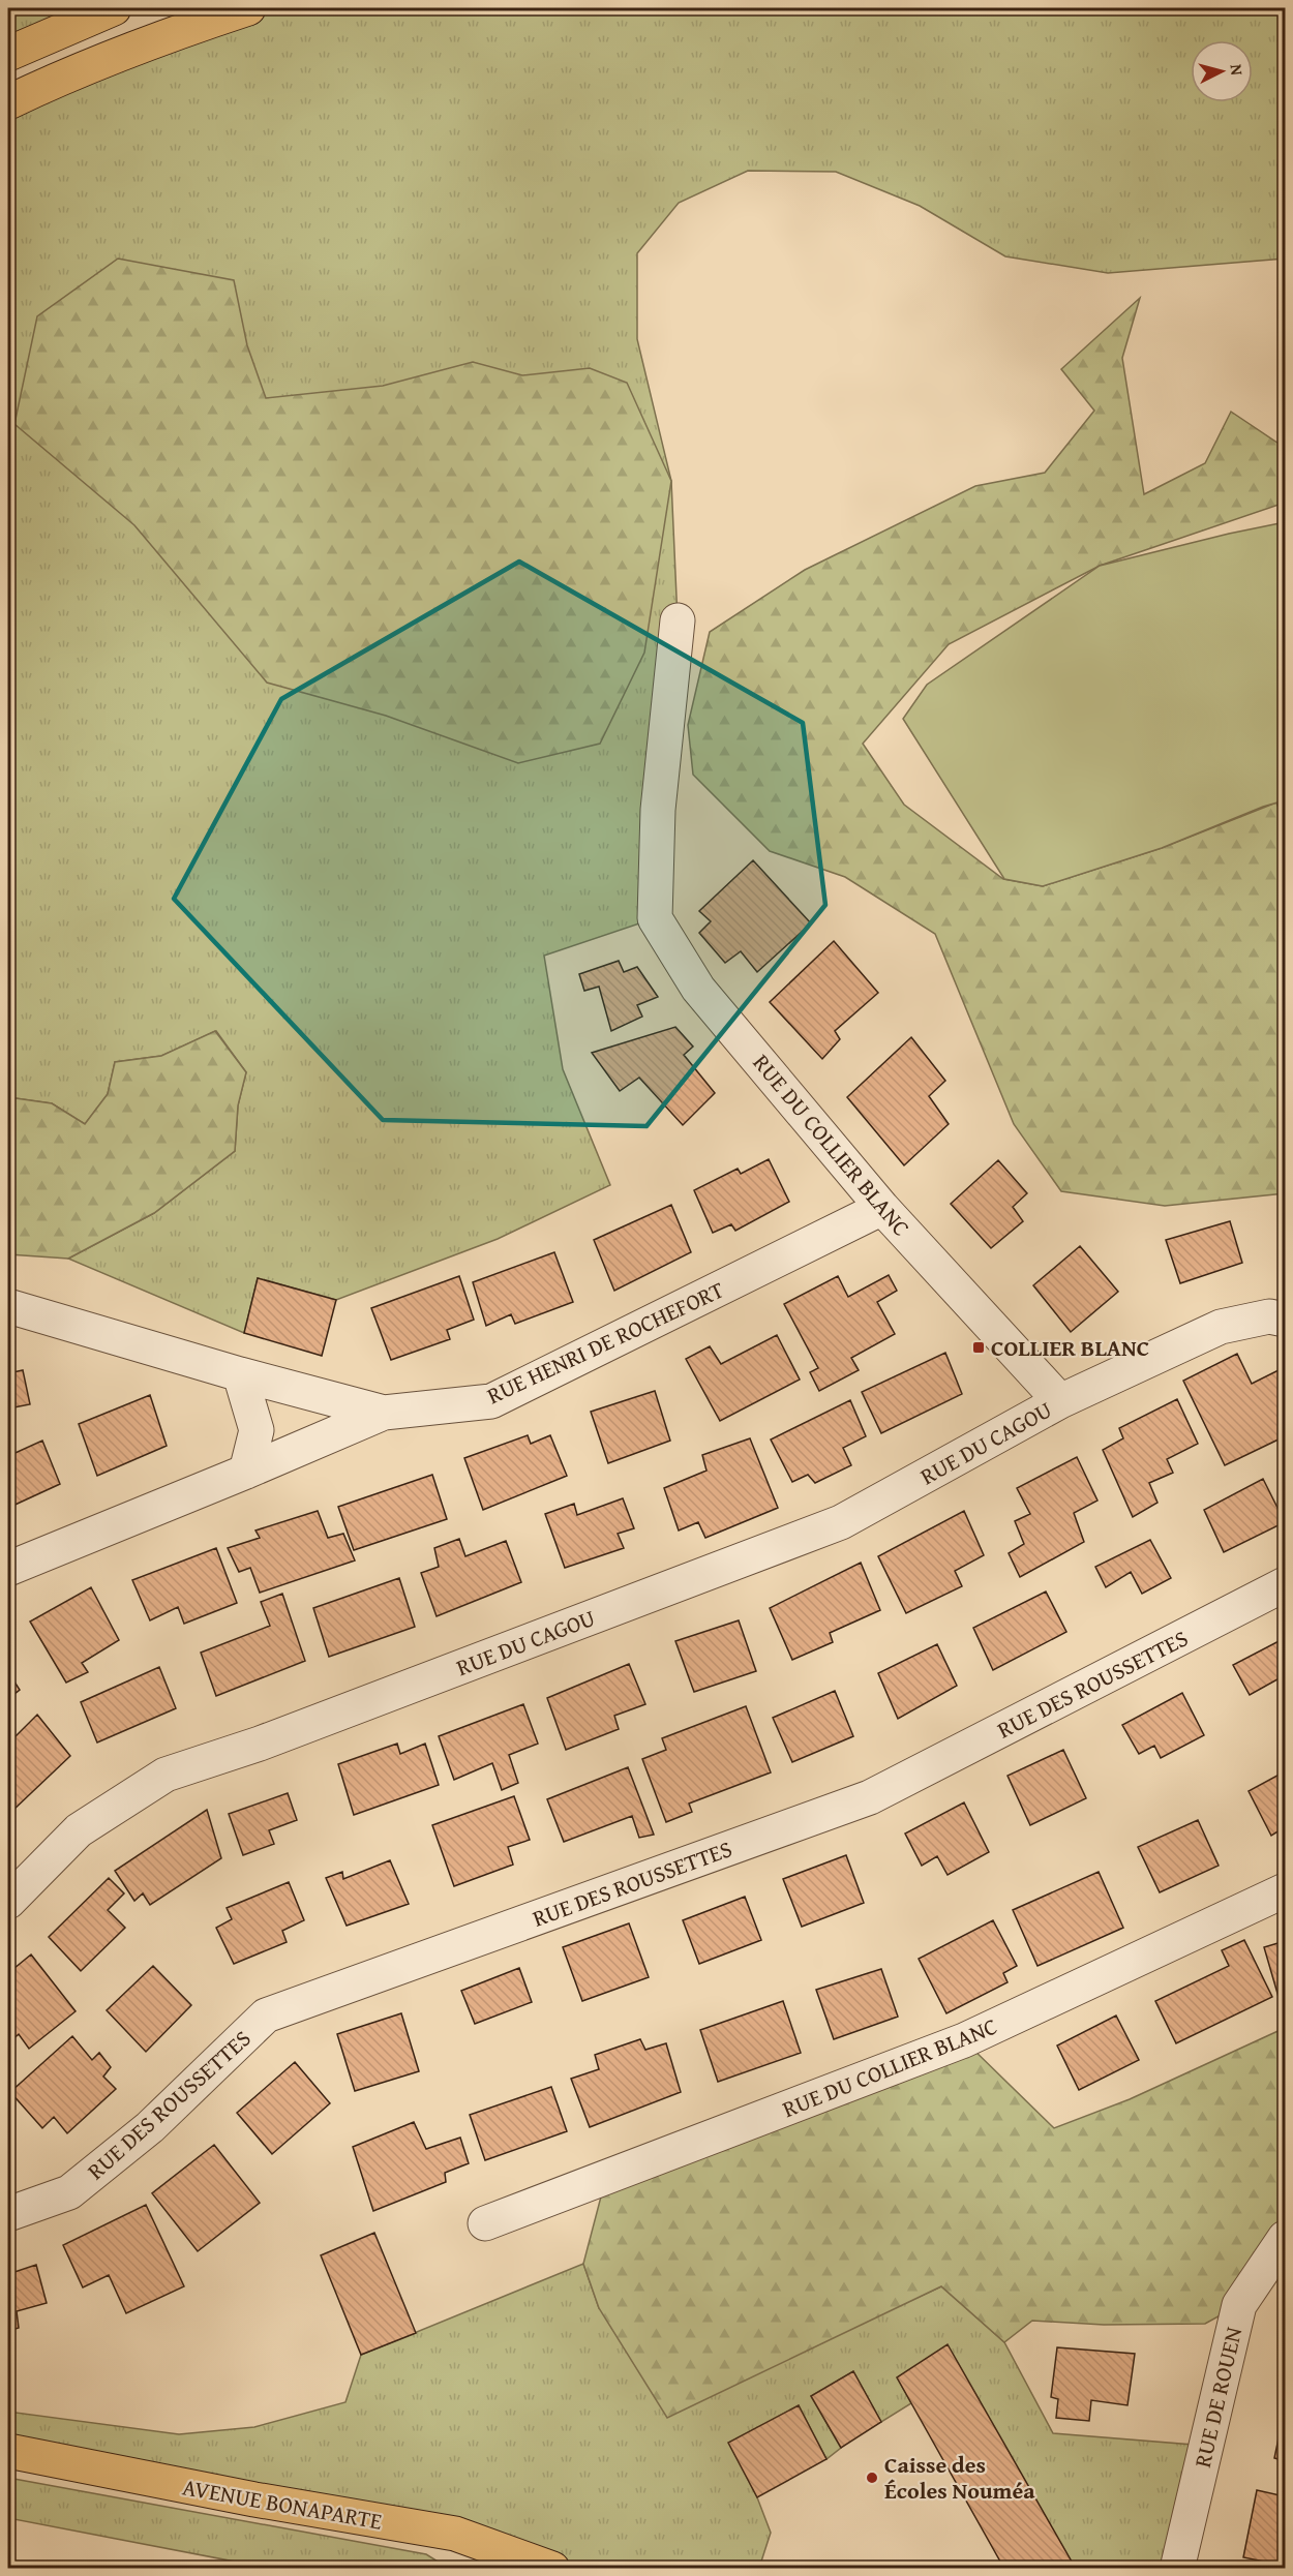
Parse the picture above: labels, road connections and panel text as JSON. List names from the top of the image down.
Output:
{
  "streets": {
    "main road": ["AVENUE BONAPARTE"],
    "street": [
      "RUE DU COLLIER BLANC",
      "RUE HENRI DE ROCHEFORT",
      "RUE DU CAGOU",
      "RUE DES ROUSSETTES",
      "RUE DE ROUEN"
    ]
  },
  "crossings": [
    ["RUE DU COLLIER BLANC", "RUE HENRI DE ROCHEFORT"],
    ["RUE DU COLLIER BLANC", "RUE DU CAGOU"]
  ],
  "places": {
    "transit": ["COLLIER BLANC"],
    "other": ["Caisse des Écoles Nouméa"]
  },
  "north": "right"
}
